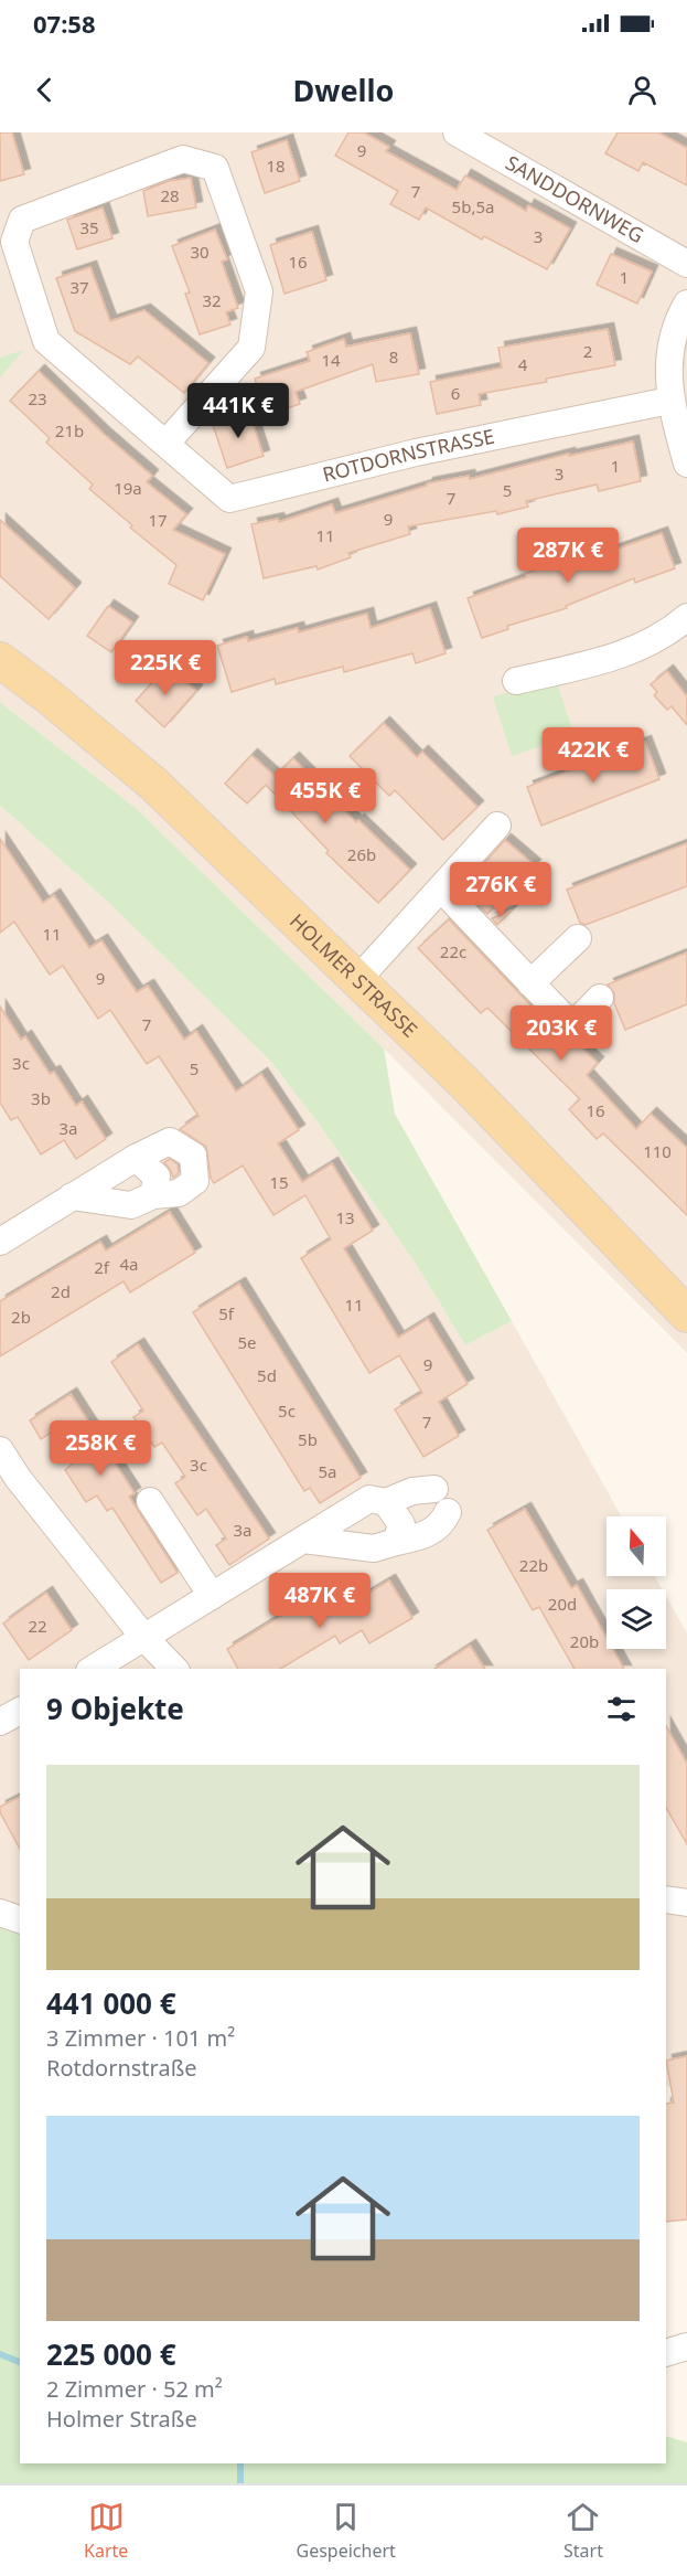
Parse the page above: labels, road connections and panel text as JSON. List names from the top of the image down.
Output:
{
  "streets": {
    "main road": ["HOLMER STRASSE"],
    "street": ["SANDDORNWEG", "ROTDORNSTRASSE"]
  },
  "house_numbers": [
    "9",
    "18",
    "7",
    "28",
    "5b,5a",
    "35",
    "3",
    "30",
    "16",
    "1",
    "37",
    "32",
    "2",
    "8",
    "14",
    "4",
    "6",
    "23",
    "21b",
    "1",
    "3",
    "19a",
    "5",
    "7",
    "9",
    "17",
    "11",
    "26b",
    "11",
    "22c",
    "9",
    "7",
    "3c",
    "5",
    "3b",
    "16",
    "3a",
    "110",
    "15",
    "13",
    "4a",
    "2f",
    "2d",
    "11",
    "5f",
    "2b",
    "5e",
    "9",
    "5d",
    "5c",
    "7",
    "5b",
    "3c",
    "5a",
    "3a",
    "22b",
    "20d",
    "22",
    "20b"
  ],
  "north": "top",
  "page": {
    "status": "07:58",
    "header": "Dwello",
    "price": [
      "441K €",
      "287K €",
      "225K €",
      "422K €",
      "455K €",
      "276K €",
      "203K €",
      "258K €",
      "487K €"
    ],
    "heading": "9 Objekte",
    "list": [
      {
        "name": "441 000 €",
        "note": "3 Zimmer · 101 m² · Rotdornstraße"
      },
      {
        "name": "225 000 €",
        "note": "2 Zimmer · 52 m² · Holmer Straße"
      }
    ],
    "tabs": ["Karte", "Gespeichert", "Start"]
  }
}
